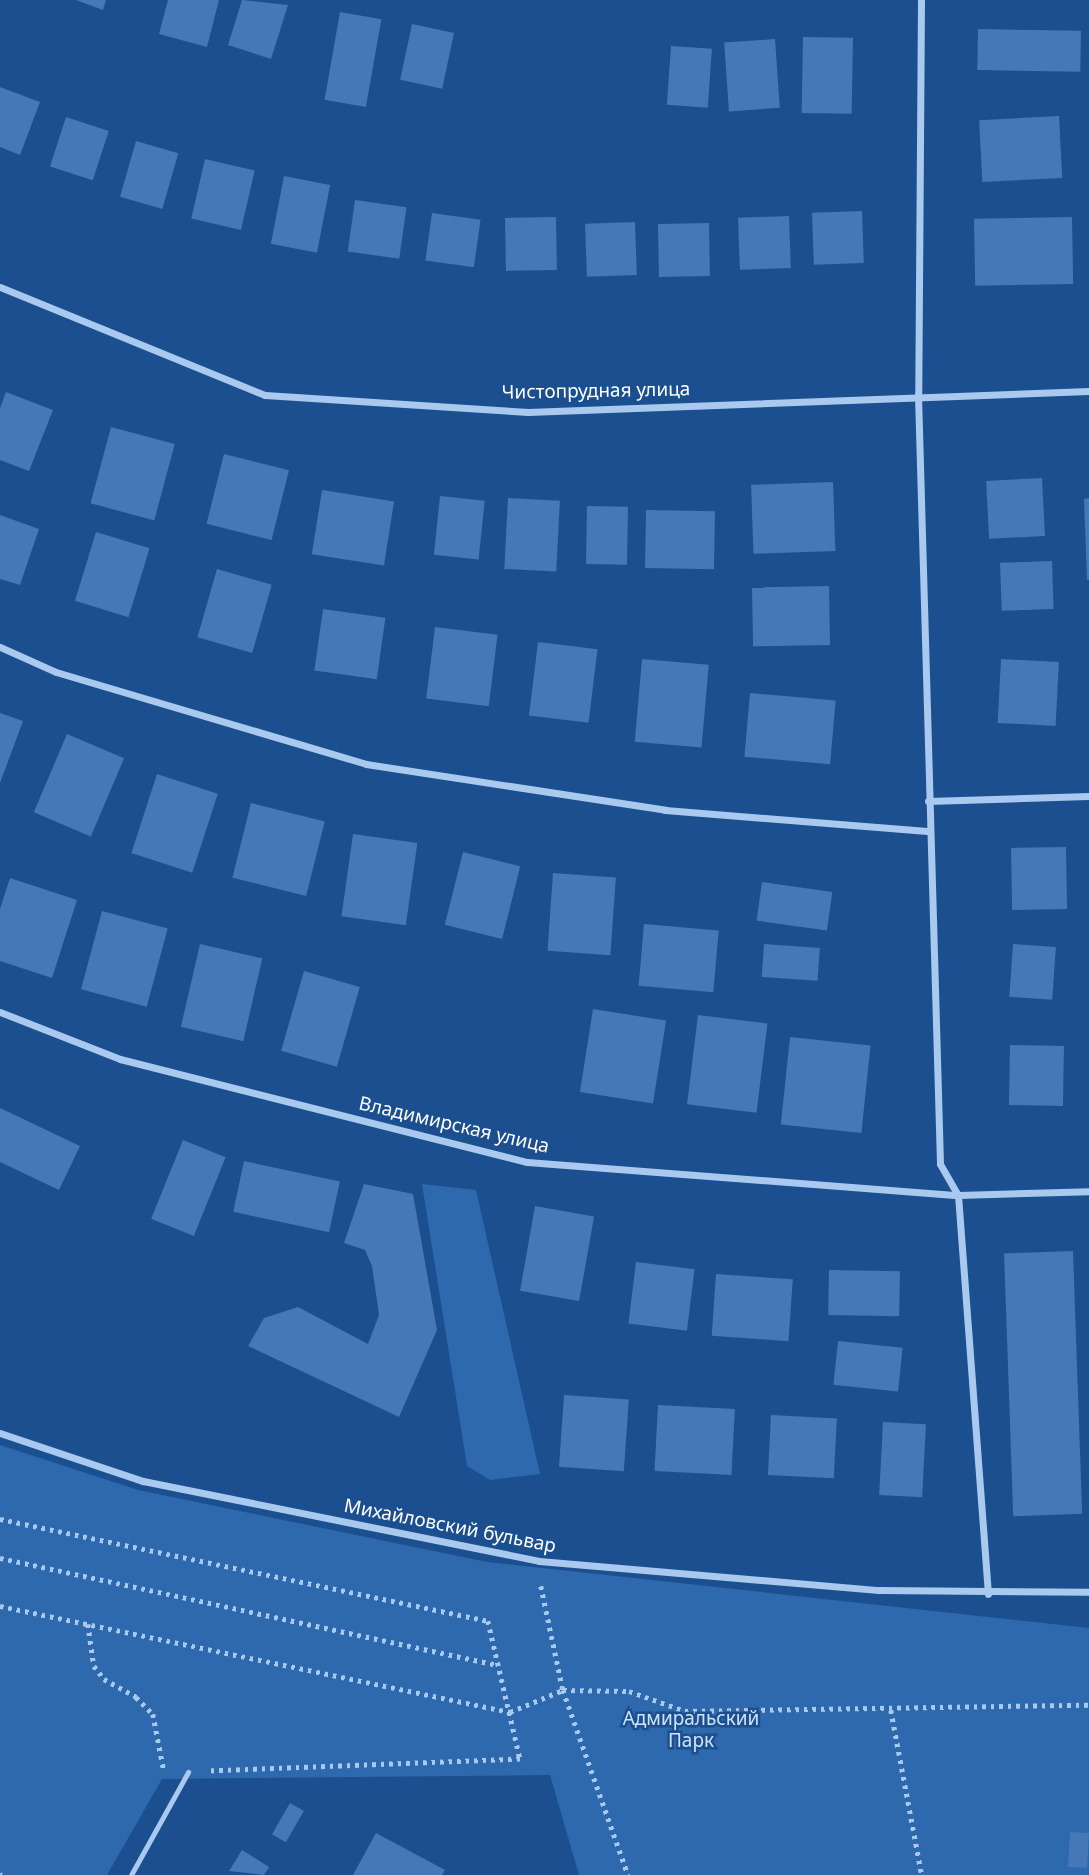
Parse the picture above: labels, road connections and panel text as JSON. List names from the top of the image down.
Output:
{
  "streets": {
    "street": ["Чистопрудная улица", "Владимирская улица", "Михайловский бульвар"]
  },
  "parks": ["Адмиральский Парк"]
}
